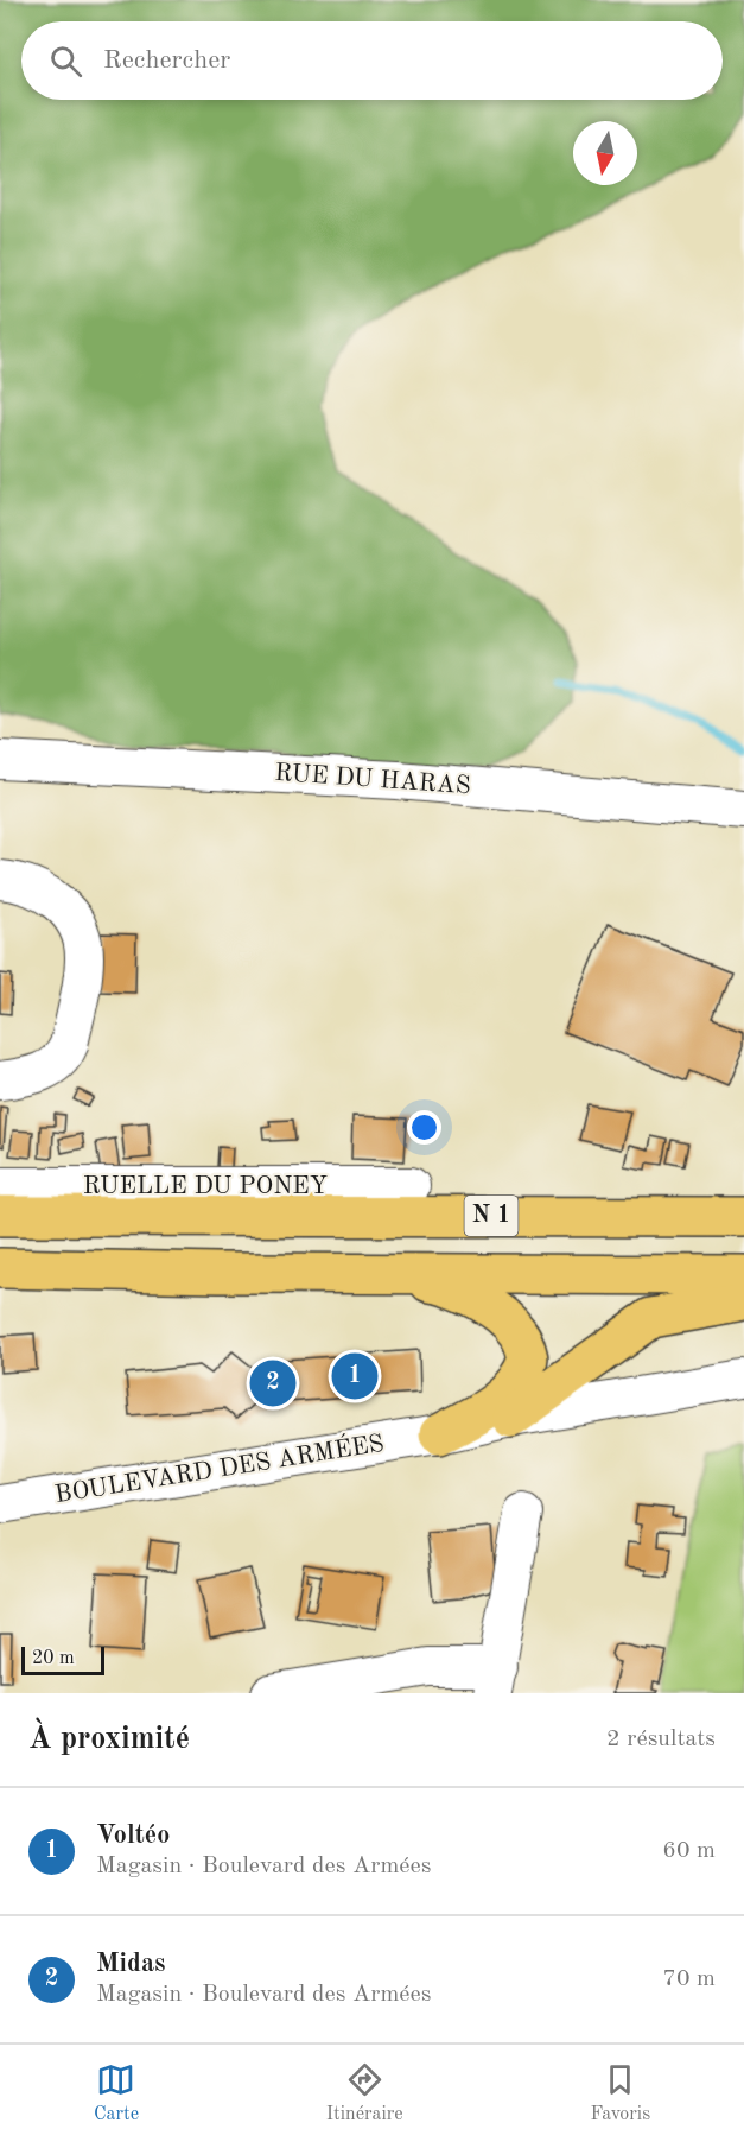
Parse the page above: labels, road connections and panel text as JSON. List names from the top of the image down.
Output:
{
  "streets": {
    "highway": ["N 1"],
    "street": ["RUE DU HARAS", "RUELLE DU PONEY", "BOULEVARD DES ARMÉES"]
  },
  "scale_bar": "20 m",
  "north": "bottom",
  "page": {
    "search": "Rechercher",
    "pins": ["1", "2"],
    "scale": "20 m",
    "heading": ["À proximité", "2 résultats"],
    "list": [
      {
        "mark": "1",
        "name": "Voltéo",
        "note": "Magasin · Boulevard des Armées",
        "value": "60 m"
      },
      {
        "mark": "2",
        "name": "Midas",
        "note": "Magasin · Boulevard des Armées",
        "value": "70 m"
      }
    ],
    "nav": ["Carte", "Itinéraire", "Favoris"]
  }
}
